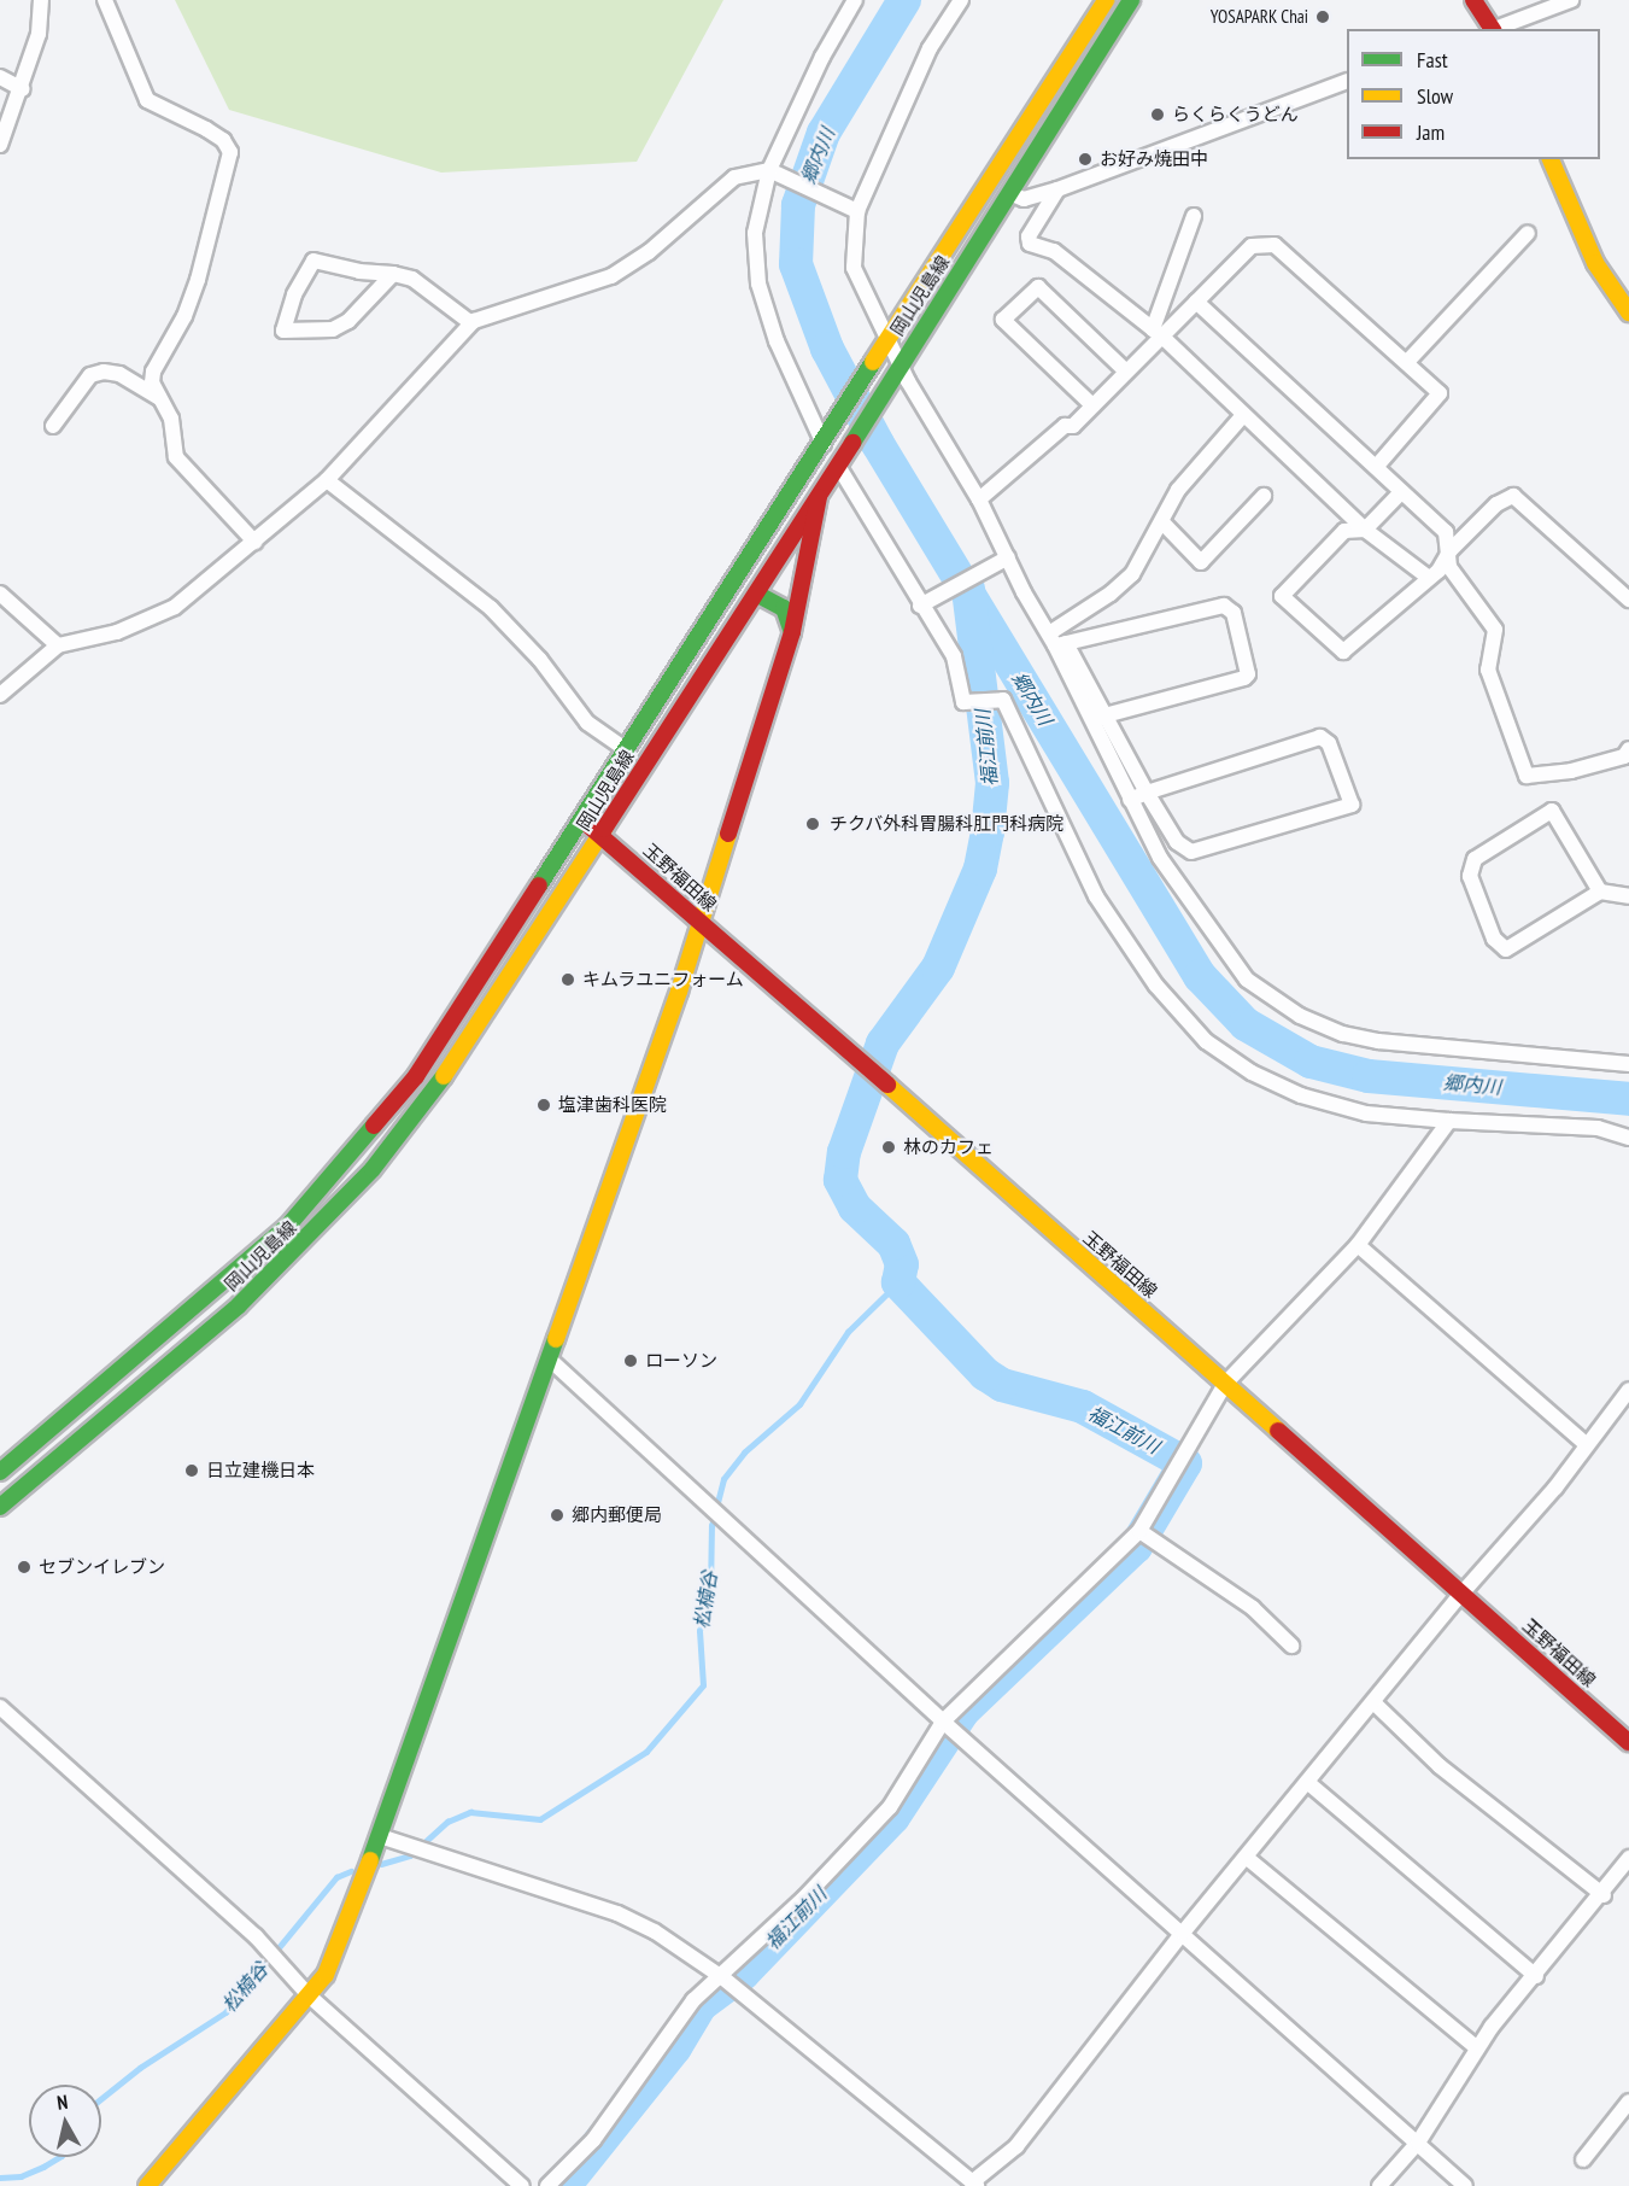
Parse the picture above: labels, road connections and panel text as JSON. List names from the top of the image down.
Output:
{
  "streets": {
    "main road": ["岡山児島線", "玉野福田線"]
  },
  "crossings": [
    ["岡山児島線", "玉野福田線"]
  ],
  "water": ["郷内川", "福江前川", "松楠谷"],
  "places": [
    "YOSAPARK Chai",
    "らくらくうどん",
    "お好み焼田中",
    "チクバ外科胃腸科肛門科病院",
    "キムラユニフォーム",
    "塩津歯科医院",
    "林のカフェ",
    "ローソン",
    "日立建機日本",
    "郷内郵便局",
    "セブンイレブン"
  ],
  "legend": ["Fast", "Slow", "Jam"],
  "north": "top"
}
